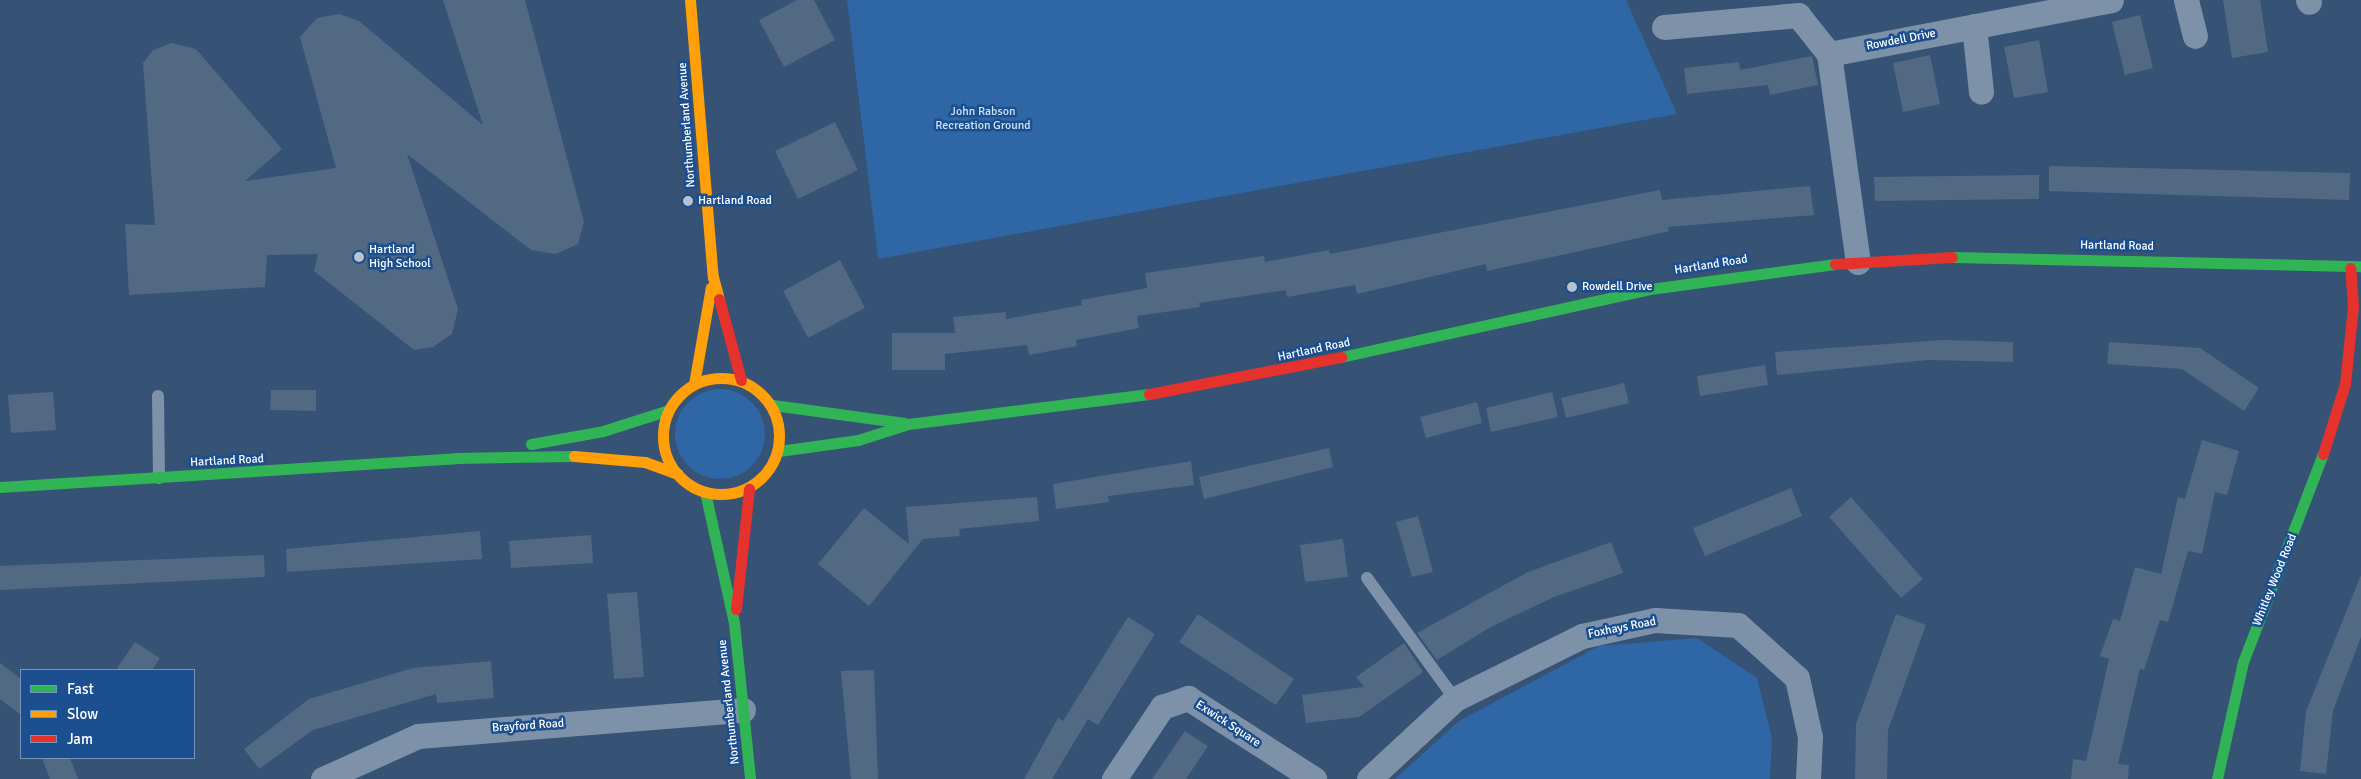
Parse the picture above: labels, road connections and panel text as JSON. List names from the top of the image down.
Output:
{
  "streets": {
    "street": [
      "Rowdell Drive",
      "Northumberland Avenue",
      "Hartland Road",
      "Whitley Wood Road",
      "Foxhays Road",
      "Exwick Square",
      "Brayford Road"
    ]
  },
  "crossings": [
    ["Northumberland Avenue", "Hartland Road"],
    ["Northumberland Avenue", "Brayford Road"],
    ["Hartland Road", "Whitley Wood Road"]
  ],
  "parks": ["John Rabson Recreation Ground"],
  "places": ["Hartland Road", "Hartland High School", "Rowdell Drive"],
  "legend": ["Fast", "Slow", "Jam"]
}
